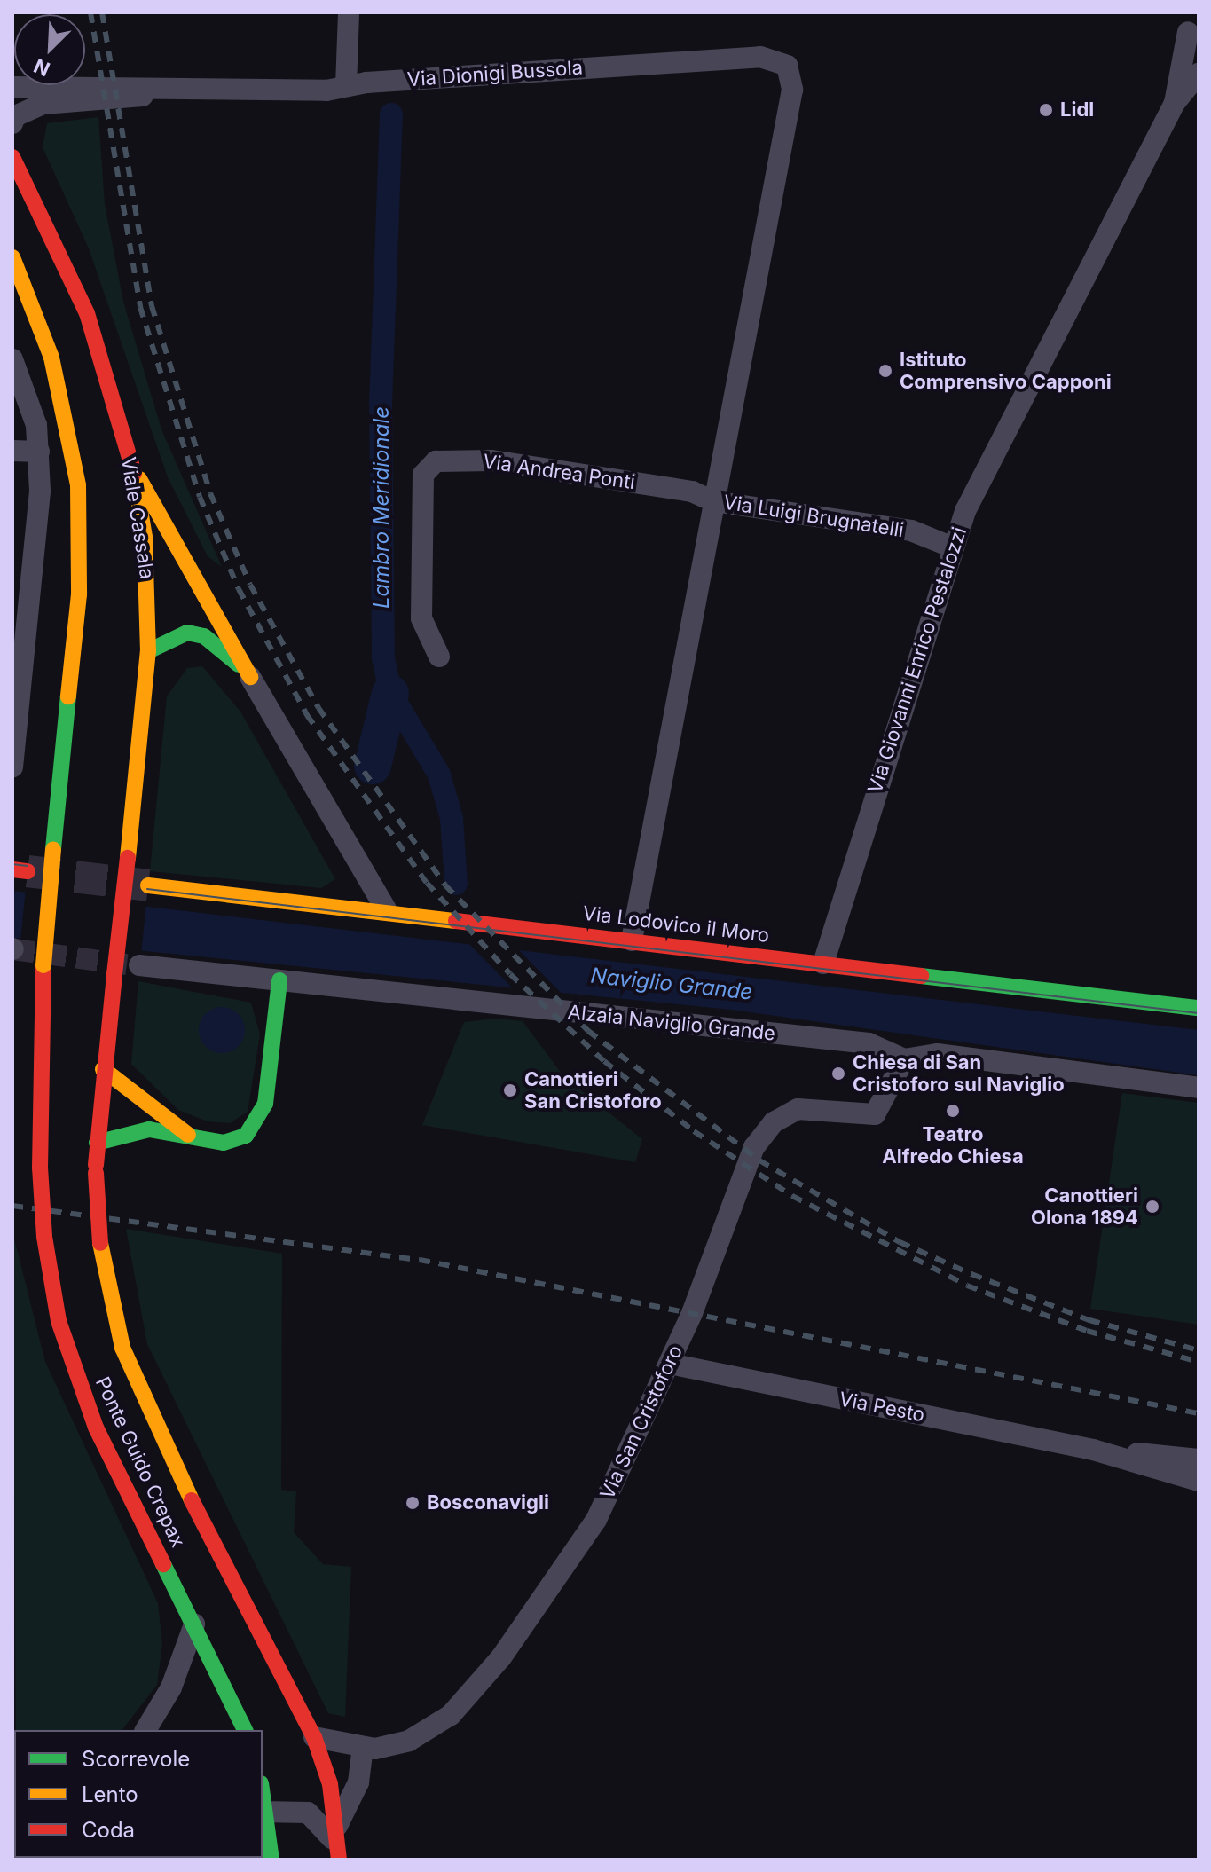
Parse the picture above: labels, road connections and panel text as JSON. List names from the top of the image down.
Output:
{
  "streets": {
    "main road": ["Viale Cassala", "Via Lodovico il Moro", "Ponte Guido Crepax"],
    "street": [
      "Via Dionigi Bussola",
      "Via Andrea Ponti",
      "Via Luigi Brugnatelli",
      "Via Giovanni Enrico Pestalozzi",
      "Alzaia Naviglio Grande",
      "Via Pesto",
      "Via San Cristoforo"
    ]
  },
  "crossings": [
    ["Via Dionigi Bussola", "Via Andrea Ponti"],
    ["Via Dionigi Bussola", "Via Luigi Brugnatelli"],
    ["Via Andrea Ponti", "Via Luigi Brugnatelli"],
    ["Via Luigi Brugnatelli", "Via Giovanni Enrico Pestalozzi"],
    ["Viale Cassala", "Ponte Guido Crepax"],
    ["Via Giovanni Enrico Pestalozzi", "Via Lodovico il Moro"],
    ["Alzaia Naviglio Grande", "Via San Cristoforo"],
    ["Via Pesto", "Via San Cristoforo"],
    ["Via San Cristoforo", "Ponte Guido Crepax"]
  ],
  "water": ["Lambro Meridionale", "Naviglio Grande"],
  "places": [
    "Lidl",
    "Istituto Comprensivo Capponi",
    "Chiesa di San Cristoforo sul Naviglio",
    "Canottieri San Cristoforo",
    "Teatro Alfredo Chiesa",
    "Canottieri Olona 1894",
    "Bosconavigli"
  ],
  "legend": ["Scorrevole", "Lento", "Coda"],
  "north": "bottom left"
}
